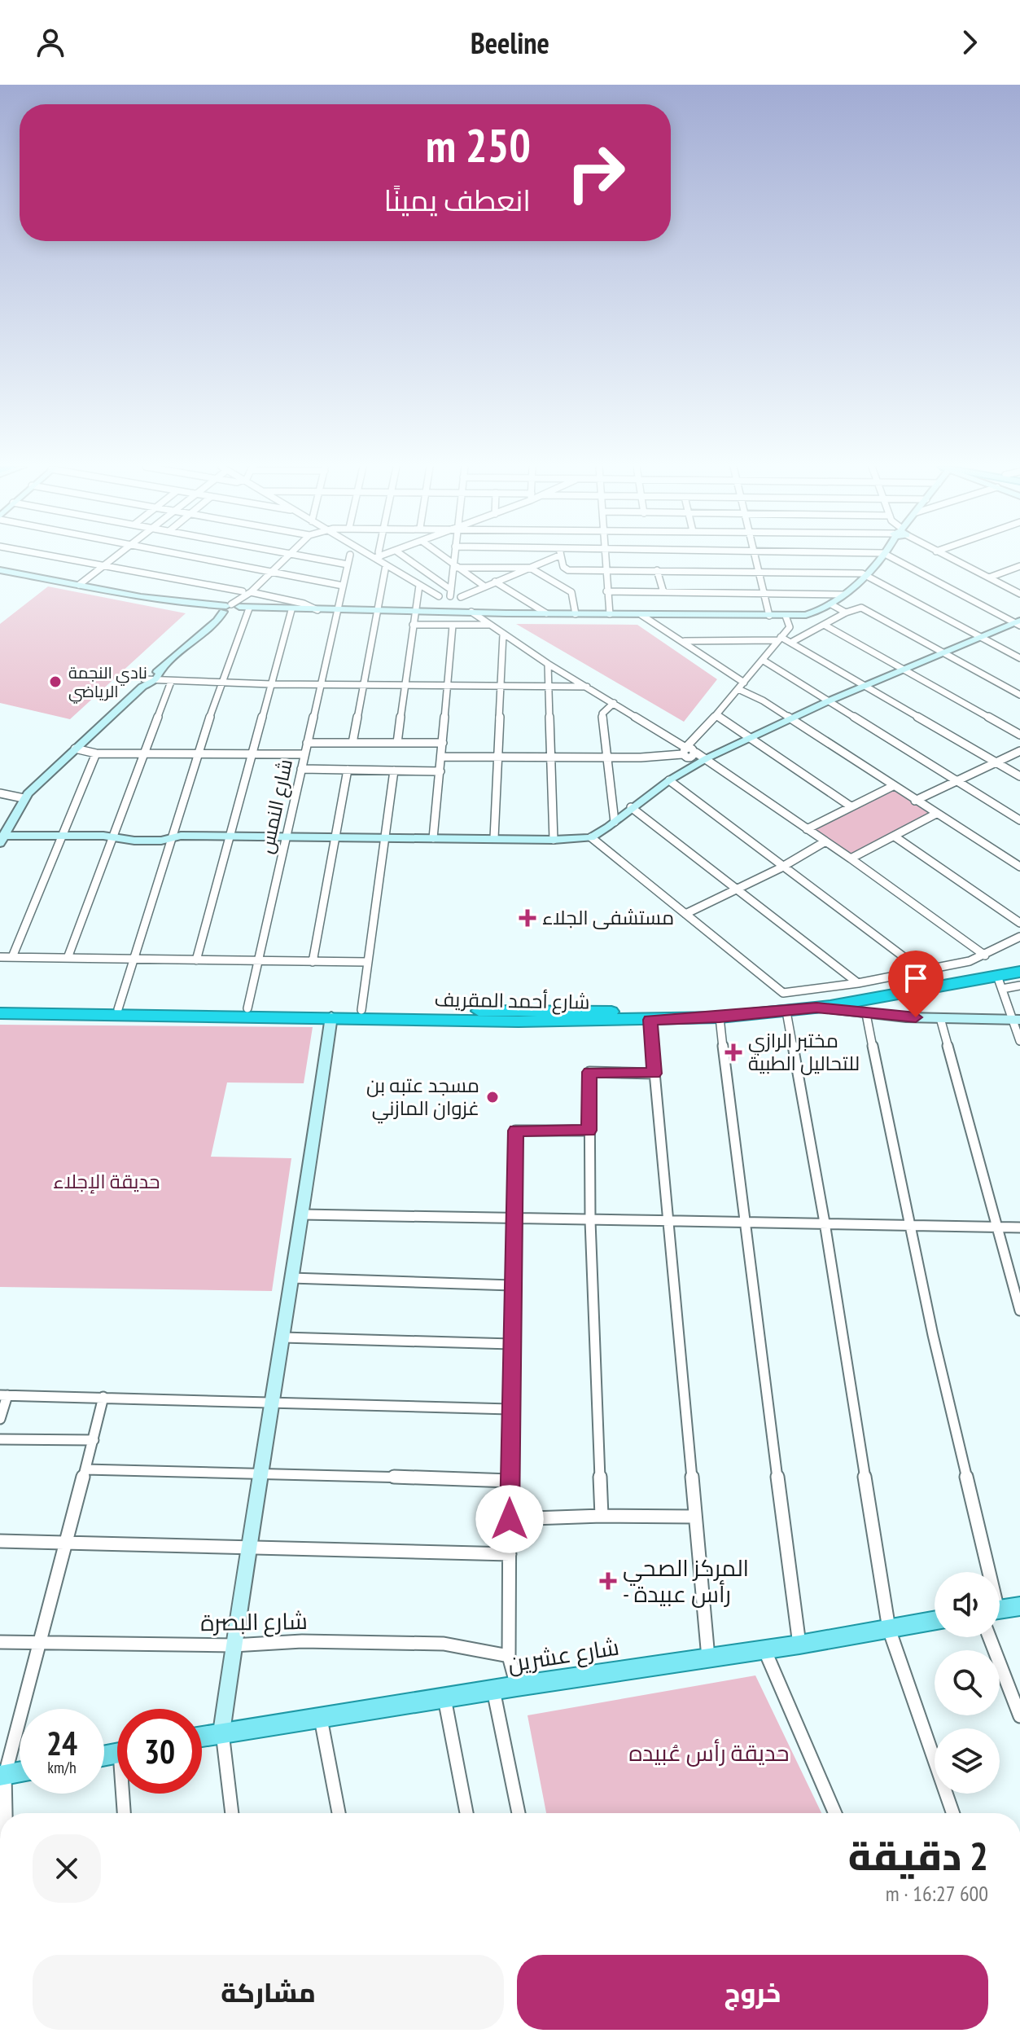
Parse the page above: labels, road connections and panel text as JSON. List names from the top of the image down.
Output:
{
  "streets": {
    "highway": ["شارع أحمد المقريف"],
    "main road": ["شارع عشرين"],
    "street": ["شارع النمس", "شارع البصرة"]
  },
  "crossings": [
    ["شارع النمس", "شارع أحمد المقريف"]
  ],
  "parks": ["حديقة الإجلاء", "حديقة رأس عُبيده"],
  "places": {
    "other": ["نادي النجمة الرياضي", "مسجد عتبه بن غزوان المازني"],
    "health": ["مستشفى الجلاء", "مختبر الرازي للتحاليل الطبية", "المركز الصحي - رأس عبيدة"]
  },
  "page": {
    "header": "Beeline",
    "turn": ["250 m", "انعطف يمينًا"],
    "speed": "24 km/h",
    "limit": "30",
    "heading": ["2 دقيقة", "600 m · 16:27"],
    "buttons": ["خروج", "مشاركة"]
  }
}
